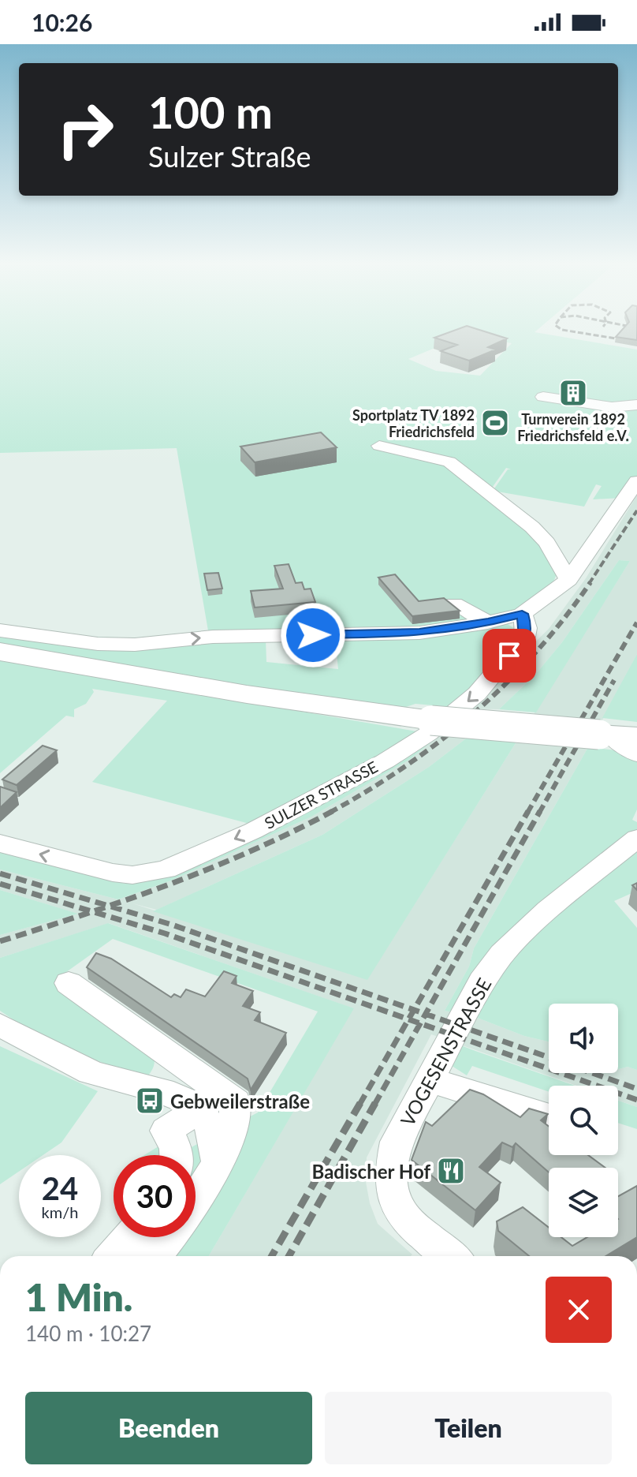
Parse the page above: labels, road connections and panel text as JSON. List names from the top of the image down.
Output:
{
  "streets": {
    "street": ["SULZER STRASSE", "VOGESENSTRASSE"]
  },
  "places": {
    "building": ["Turnverein 1892 Friedrichsfeld e.V."],
    "sports": ["Sportplatz TV 1892 Friedrichsfeld"],
    "bus stop": ["Gebweilerstraße"],
    "restaurant": ["Badischer Hof"]
  },
  "page": {
    "status": "10:26",
    "turn": ["100 m", "Sulzer Straße"],
    "speed": "24 km/h",
    "limit": "30",
    "heading": ["1 Min.", "140 m · 10:27"],
    "buttons": ["Beenden", "Teilen"]
  }
}
